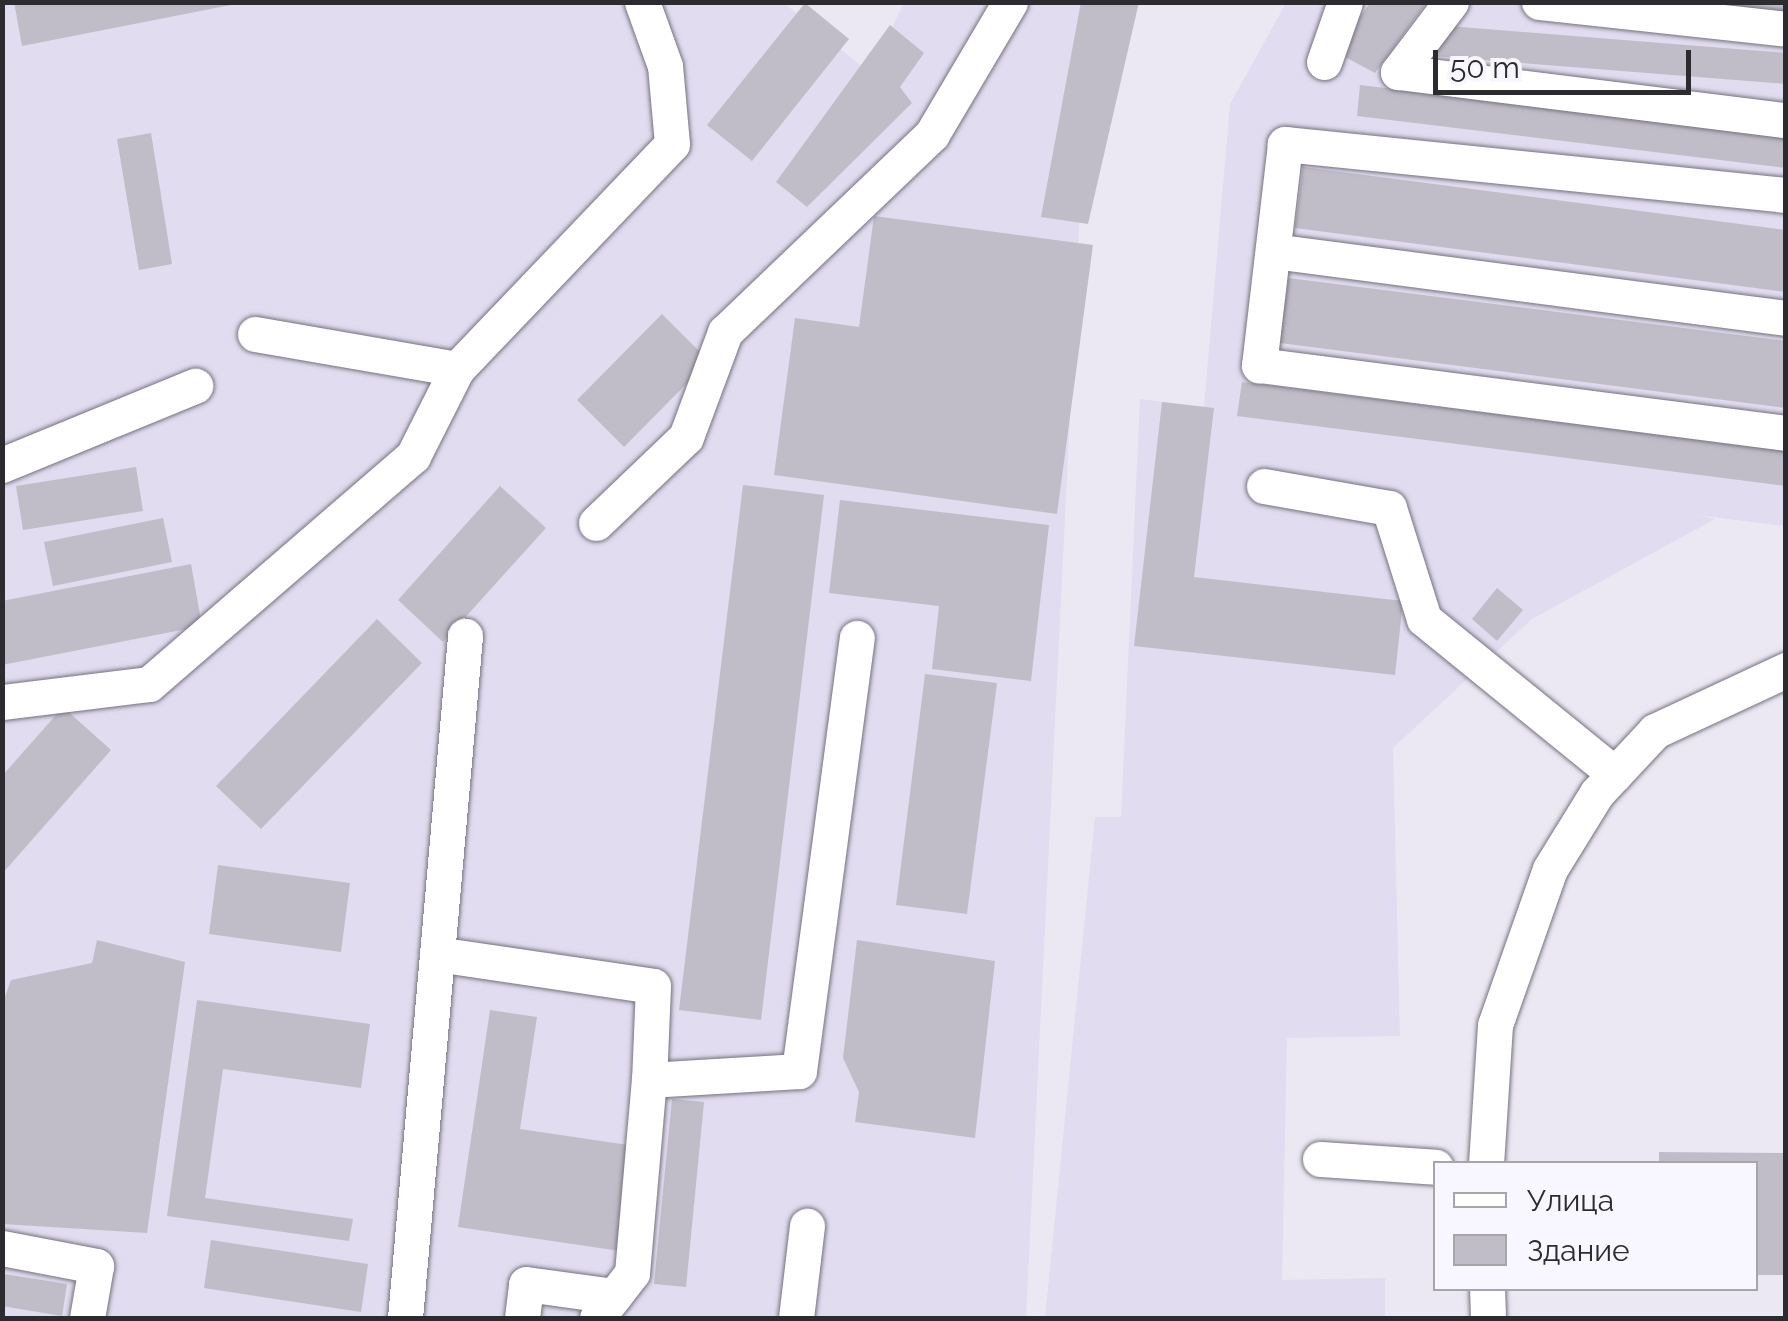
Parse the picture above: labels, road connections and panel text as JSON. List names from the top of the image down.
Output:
{
  "legend": ["Улица", "Здание"],
  "scale_bar": "50 m"
}
